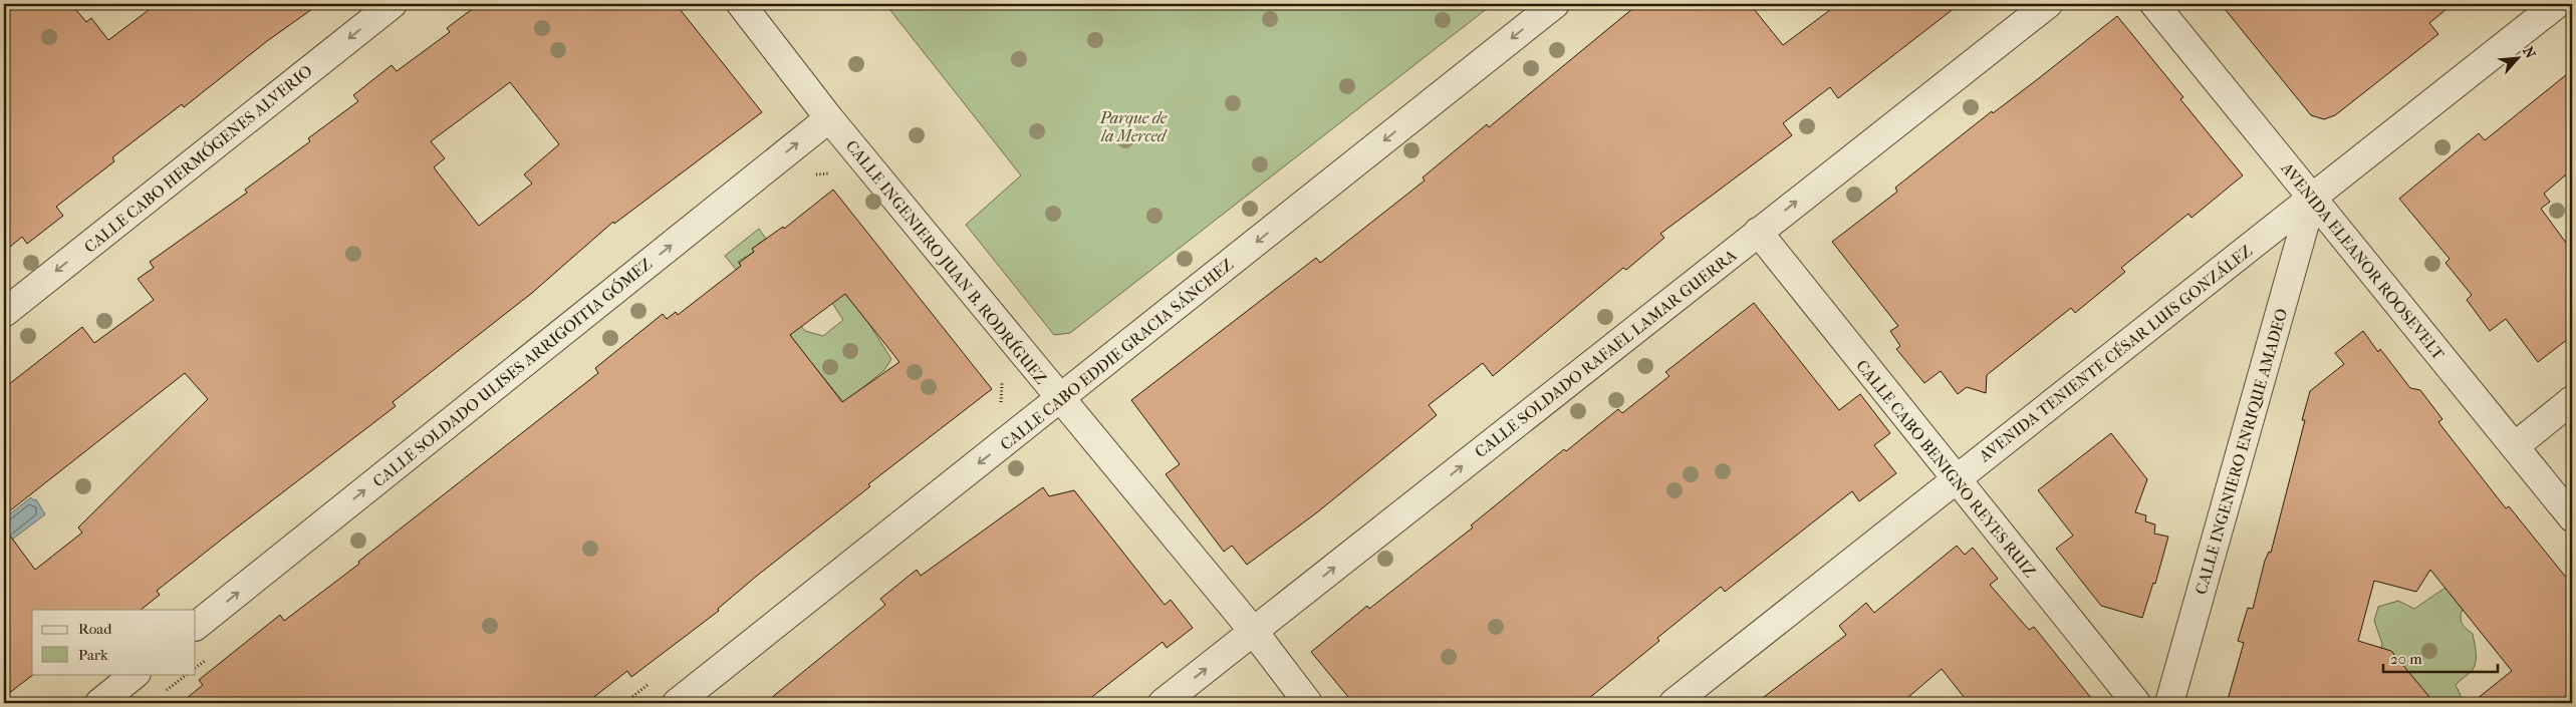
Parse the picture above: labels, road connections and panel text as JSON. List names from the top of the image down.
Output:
{
  "streets": {
    "street": [
      "CALLE CABO HERMÓGENES ALVERIO",
      "AVENIDA ELEANOR ROOSEVELT",
      "CALLE INGENIERO JUAN B. RODRÍGUEZ",
      "CALLE SOLDADO RAFAEL LAMAR GUERRA",
      "AVENIDA TENIENTE CÉSAR LUIS GONZÁLEZ",
      "CALLE CABO EDDIE GRACIA SÁNCHEZ",
      "CALLE SOLDADO ULISES ARRIGOITIA GÓMEZ",
      "CALLE INGENIERO ENRIQUE AMADEO",
      "CALLE CABO BENIGNO REYES RUIZ"
    ]
  },
  "crossings": [
    ["AVENIDA ELEANOR ROOSEVELT", "AVENIDA TENIENTE CÉSAR LUIS GONZÁLEZ"],
    ["AVENIDA ELEANOR ROOSEVELT", "CALLE INGENIERO ENRIQUE AMADEO"],
    ["CALLE INGENIERO JUAN B. RODRÍGUEZ", "CALLE SOLDADO RAFAEL LAMAR GUERRA"],
    ["CALLE INGENIERO JUAN B. RODRÍGUEZ", "CALLE CABO EDDIE GRACIA SÁNCHEZ"],
    ["CALLE INGENIERO JUAN B. RODRÍGUEZ", "CALLE SOLDADO ULISES ARRIGOITIA GÓMEZ"],
    ["CALLE SOLDADO RAFAEL LAMAR GUERRA", "CALLE CABO BENIGNO REYES RUIZ"],
    ["AVENIDA TENIENTE CÉSAR LUIS GONZÁLEZ", "CALLE INGENIERO ENRIQUE AMADEO"],
    ["AVENIDA TENIENTE CÉSAR LUIS GONZÁLEZ", "CALLE CABO BENIGNO REYES RUIZ"]
  ],
  "one_way": [
    "CALLE CABO HERMÓGENES ALVERIO",
    "CALLE SOLDADO RAFAEL LAMAR GUERRA",
    "CALLE CABO EDDIE GRACIA SÁNCHEZ",
    "CALLE SOLDADO ULISES ARRIGOITIA GÓMEZ"
  ],
  "parks": ["Parque de la Merced"],
  "legend": ["Road", "Park"],
  "scale_bar": "20 m",
  "north": "top right"
}
